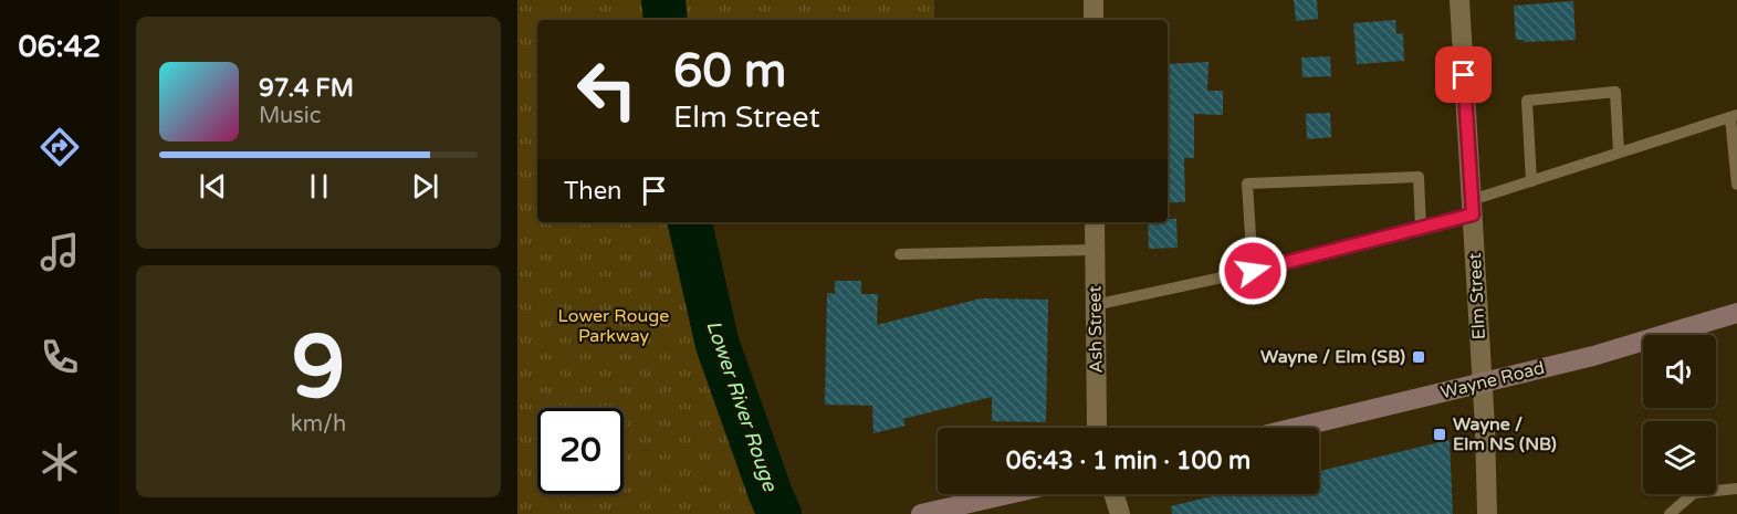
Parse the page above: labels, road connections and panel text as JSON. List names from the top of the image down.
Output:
{
  "streets": {
    "main road": ["Wayne Road"],
    "street": ["Elm Street", "Ash Street"]
  },
  "crossings": [
    ["Elm Street", "Wayne Road"]
  ],
  "water": ["Lower River Rouge"],
  "parks": ["Lower Rouge Parkway"],
  "places": {
    "transit": ["Wayne / Elm (SB)", "Wayne / Elm NS (NB)"]
  },
  "page": {
    "tabs": "06:42",
    "turn": ["60 m", "Elm Street"],
    "song": ["97.4 FM", "Music"],
    "then": "Then",
    "tile": ["9", "km/h"],
    "limit": "20",
    "trip": "06:43 · 1 min · 100 m"
  }
}
